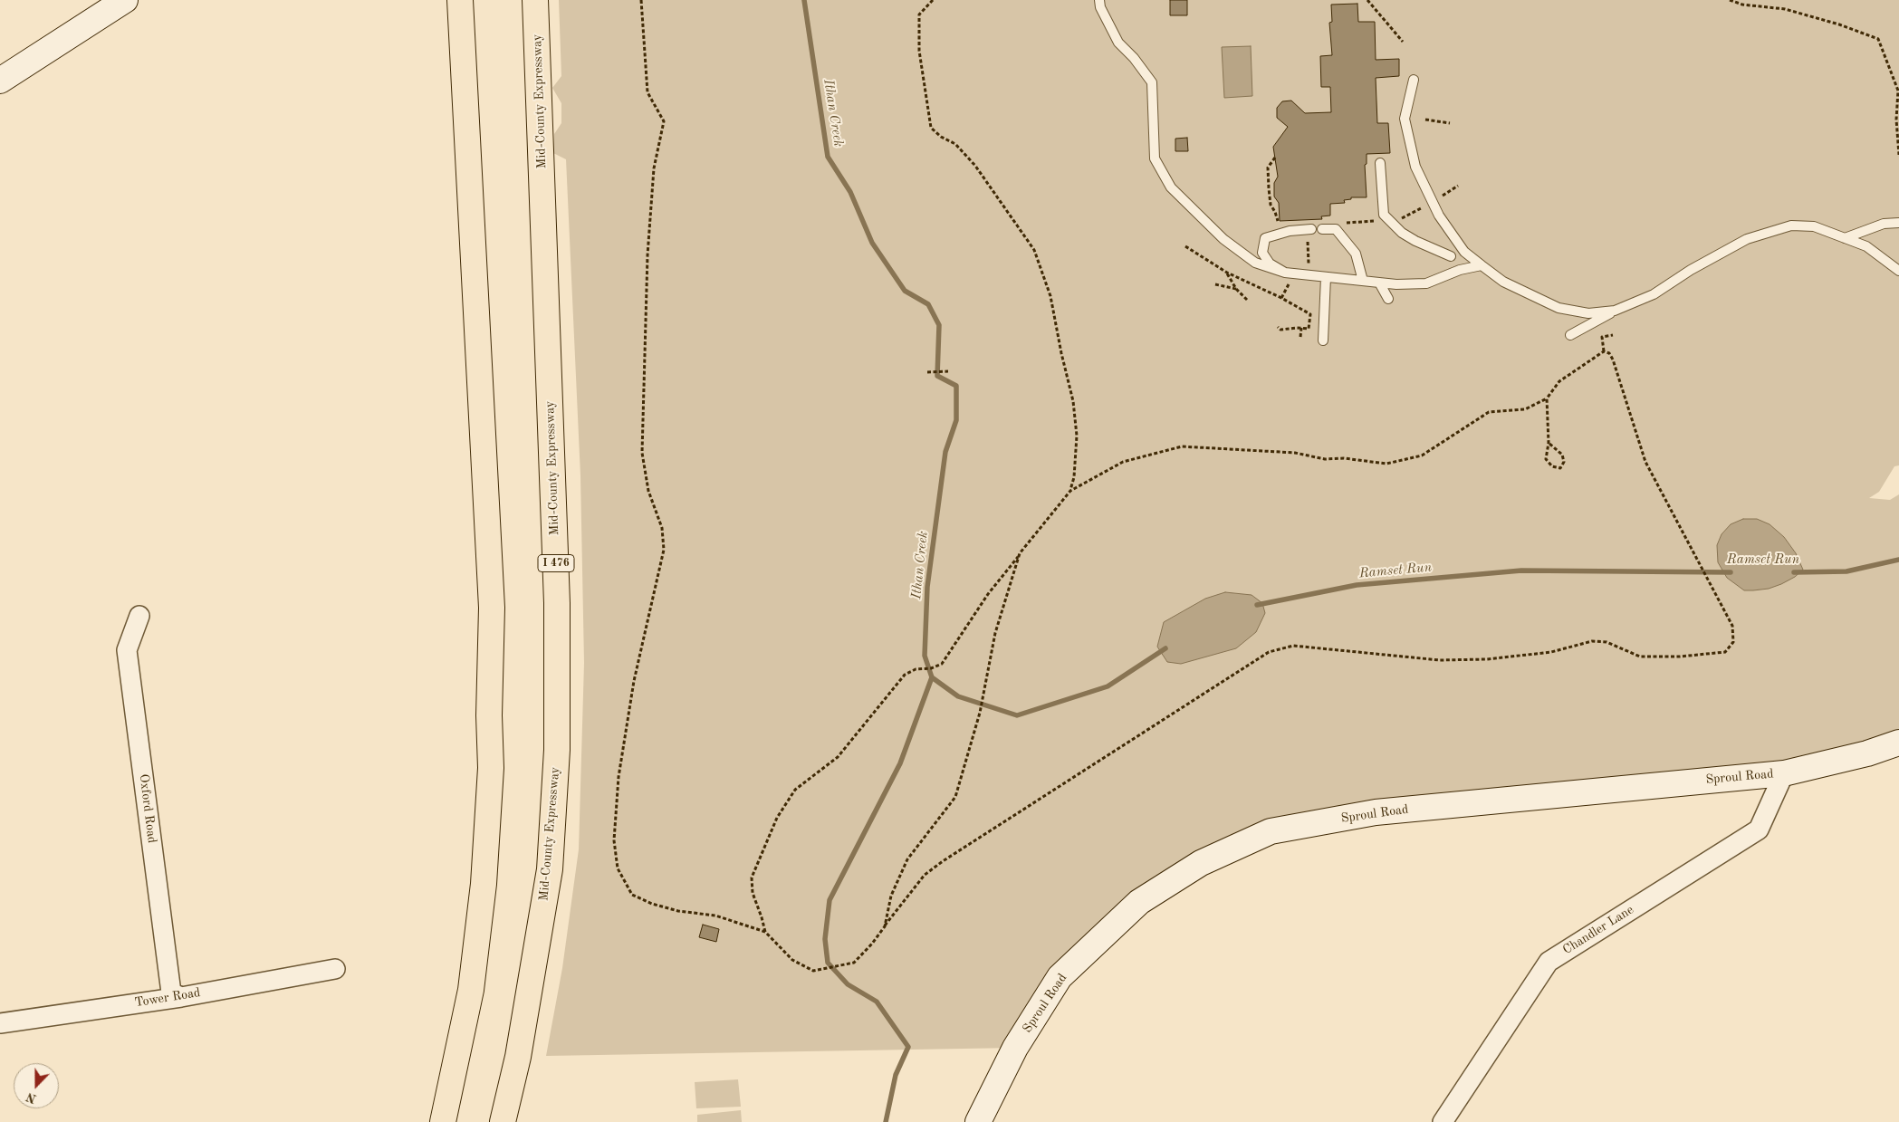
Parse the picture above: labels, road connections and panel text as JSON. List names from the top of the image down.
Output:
{
  "streets": {
    "highway": ["Mid-County Expressway", "I 476"],
    "main road": ["Sproul Road"],
    "street": ["Oxford Road", "Chandler Lane", "Tower Road"]
  },
  "crossings": [
    ["Sproul Road", "Chandler Lane"],
    ["Oxford Road", "Tower Road"]
  ],
  "water": ["Ithan Creek", "Ramset Run"],
  "north": "bottom"
}
